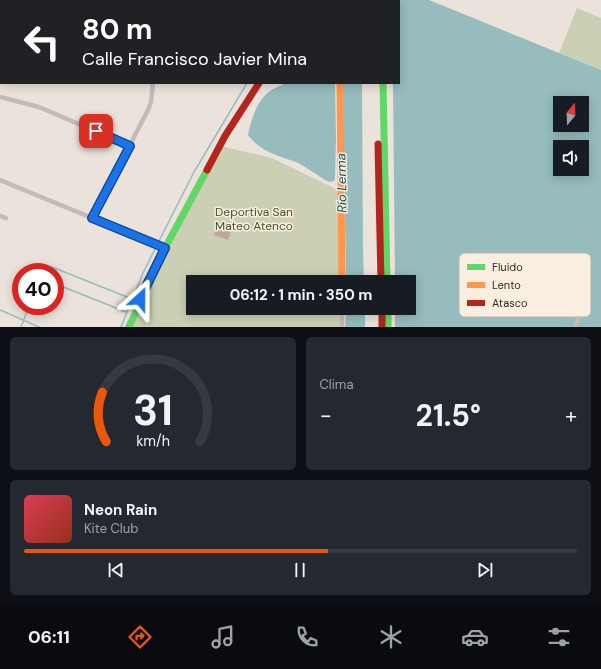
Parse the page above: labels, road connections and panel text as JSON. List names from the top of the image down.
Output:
{
  "water": ["Río Lerma"],
  "parks": ["Deportiva San Mateo Atenco"],
  "legend": ["Fluido", "Lento", "Atasco"],
  "north": "top",
  "page": {
    "turn": ["80 m", "Calle Francisco Javier Mina"],
    "limit": "40",
    "trip": "06:12 · 1 min · 350 m",
    "tile": "Clima",
    "heat": ["−", "21.5°", "+"],
    "song": ["Neon Rain", "Kite Club"],
    "tabs": "06:11",
    "gauge": ["31", "km/h"]
  }
}
